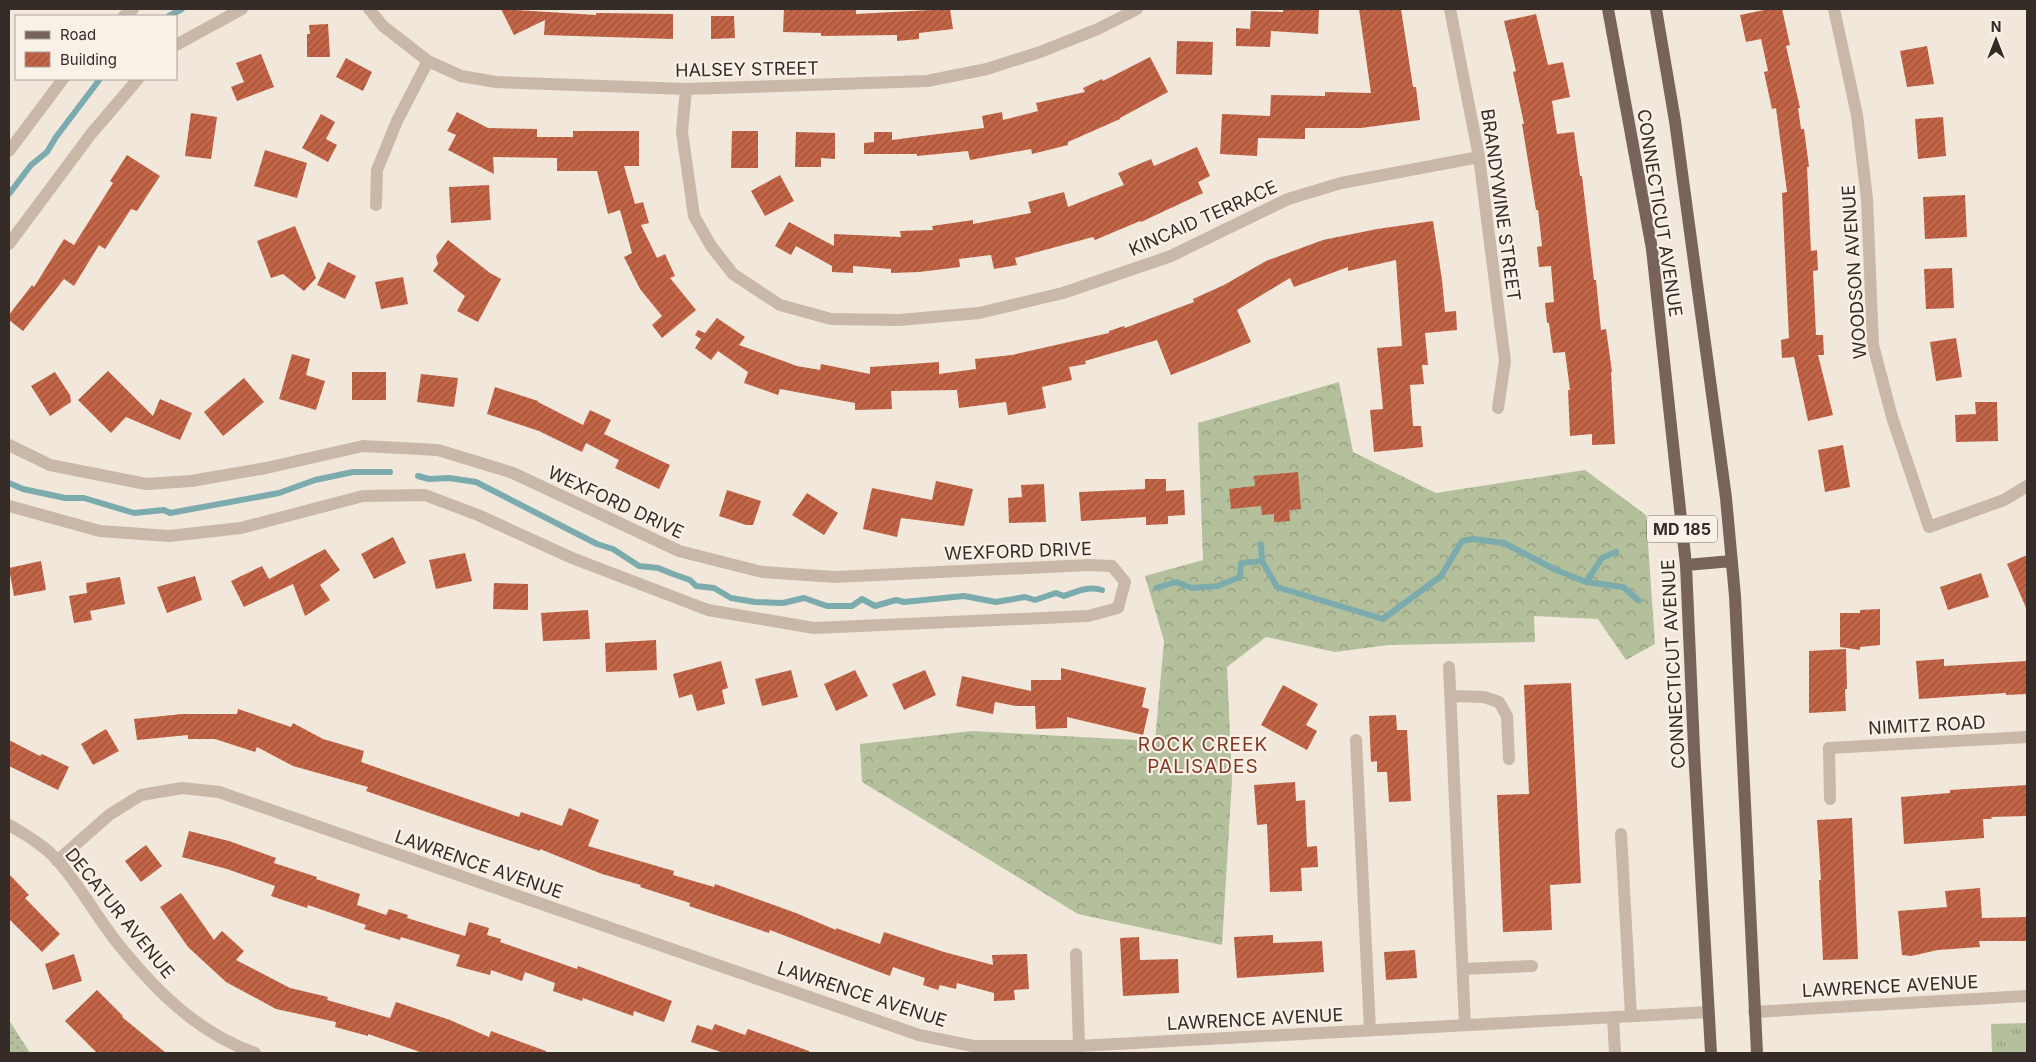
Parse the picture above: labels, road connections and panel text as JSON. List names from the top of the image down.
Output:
{
  "streets": {
    "main road": ["CONNECTICUT AVENUE", "MD 185"],
    "street": [
      "HALSEY STREET",
      "BRANDYWINE STREET",
      "KINCAID TERRACE",
      "WOODSON AVENUE",
      "WEXFORD DRIVE",
      "NIMITZ ROAD",
      "LAWRENCE AVENUE",
      "DECATUR AVENUE"
    ]
  },
  "crossings": [
    ["HALSEY STREET", "KINCAID TERRACE"],
    ["BRANDYWINE STREET", "KINCAID TERRACE"],
    ["CONNECTICUT AVENUE", "LAWRENCE AVENUE"],
    ["LAWRENCE AVENUE", "DECATUR AVENUE"]
  ],
  "districts": ["ROCK CREEK PALISADES"],
  "legend": ["Road", "Building"],
  "north": "top"
}
